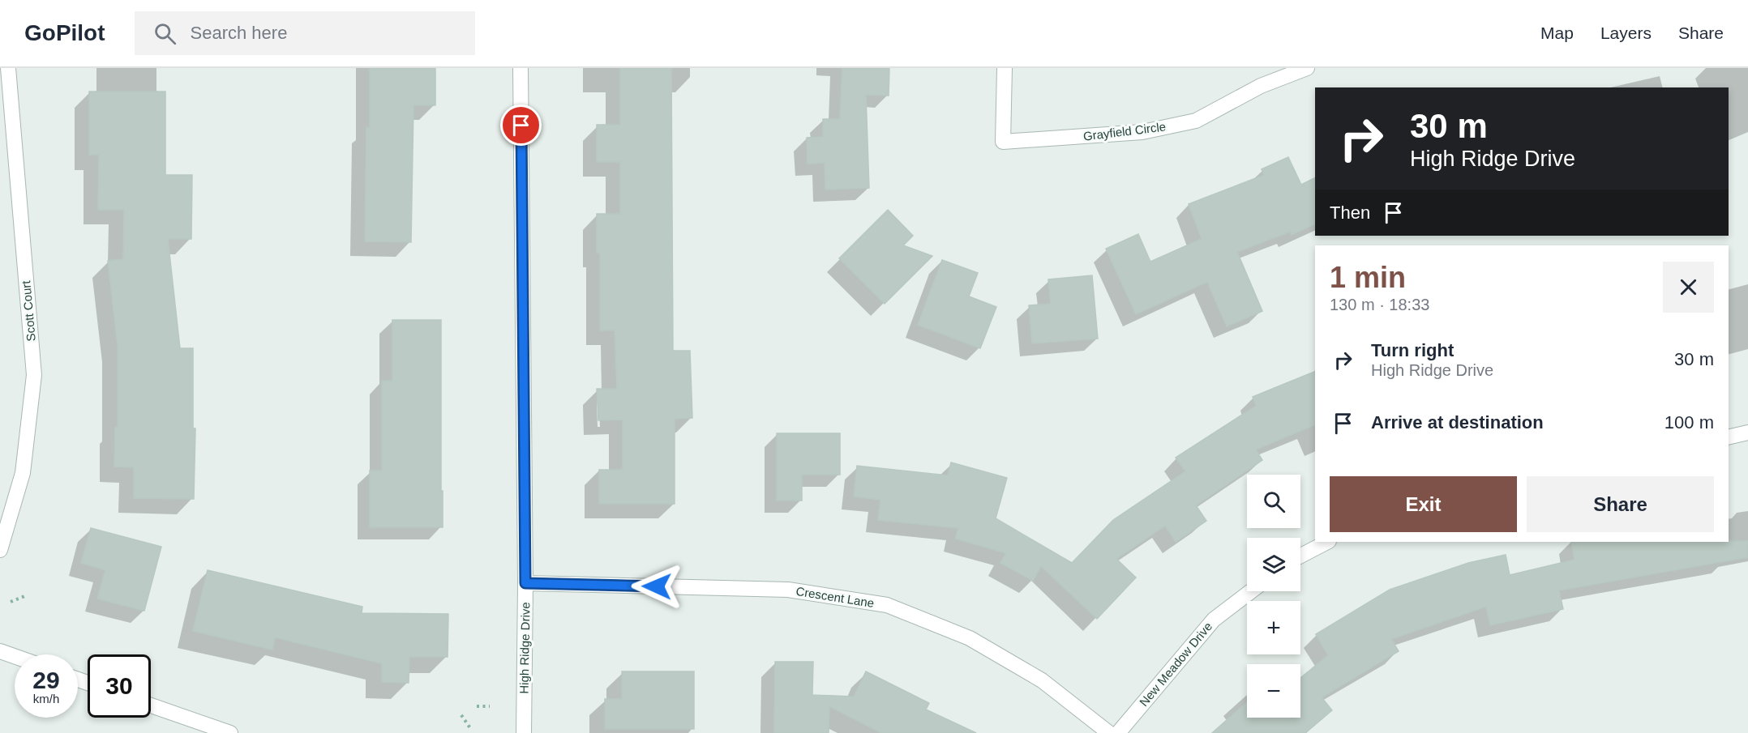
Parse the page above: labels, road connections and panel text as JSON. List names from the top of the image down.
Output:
{
  "streets": {
    "street": [
      "Grayfield Circle",
      "Scott Court",
      "Crescent Lane",
      "High Ridge Drive",
      "New Meadow Drive"
    ]
  },
  "crossings": [
    ["Crescent Lane", "High Ridge Drive"]
  ],
  "page": {
    "header": "GoPilot",
    "search": "Search here",
    "nav": ["Map", "Layers", "Share"],
    "turn": ["30 m", "High Ridge Drive"],
    "then": "Then",
    "heading": ["1 min", "130 m · 18:33"],
    "list": [
      {
        "name": "Turn right",
        "note": "High Ridge Drive",
        "value": "30 m"
      },
      {
        "name": "Arrive at destination",
        "value": "100 m"
      }
    ],
    "buttons": ["Exit", "Share"],
    "map_buttons": ["+", "−"],
    "speed": "29 km/h",
    "limit": "30"
  }
}
